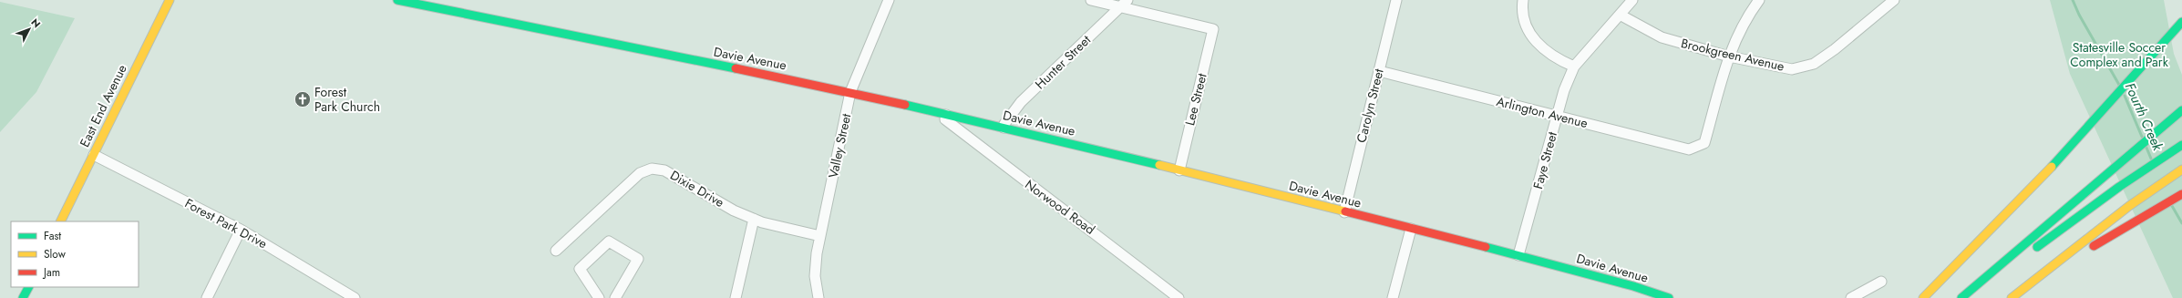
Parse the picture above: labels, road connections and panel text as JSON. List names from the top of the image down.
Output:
{
  "streets": {
    "main road": ["Davie Avenue", "East End Avenue"],
    "street": [
      "Brookgreen Avenue",
      "Hunter Street",
      "Lee Street",
      "Carolyn Street",
      "Arlington Avenue",
      "Valley Street",
      "Faye Street",
      "Dixie Drive",
      "Norwood Road",
      "Forest Park Drive"
    ]
  },
  "crossings": [
    ["Brookgreen Avenue", "Arlington Avenue"],
    ["Brookgreen Avenue", "Faye Street"],
    ["Davie Avenue", "Hunter Street"],
    ["Davie Avenue", "Lee Street"],
    ["Davie Avenue", "Carolyn Street"],
    ["Davie Avenue", "Valley Street"],
    ["Davie Avenue", "Faye Street"],
    ["Davie Avenue", "Norwood Road"],
    ["Hunter Street", "Lee Street"],
    ["East End Avenue", "Forest Park Drive"],
    ["Carolyn Street", "Arlington Avenue"],
    ["Arlington Avenue", "Faye Street"],
    ["Valley Street", "Dixie Drive"]
  ],
  "water": ["Fourth Creek"],
  "parks": ["Statesville Soccer Complex and Park"],
  "places": {
    "church": ["Forest Park Church"]
  },
  "legend": ["Fast", "Slow", "Jam"],
  "north": "top right"
}
